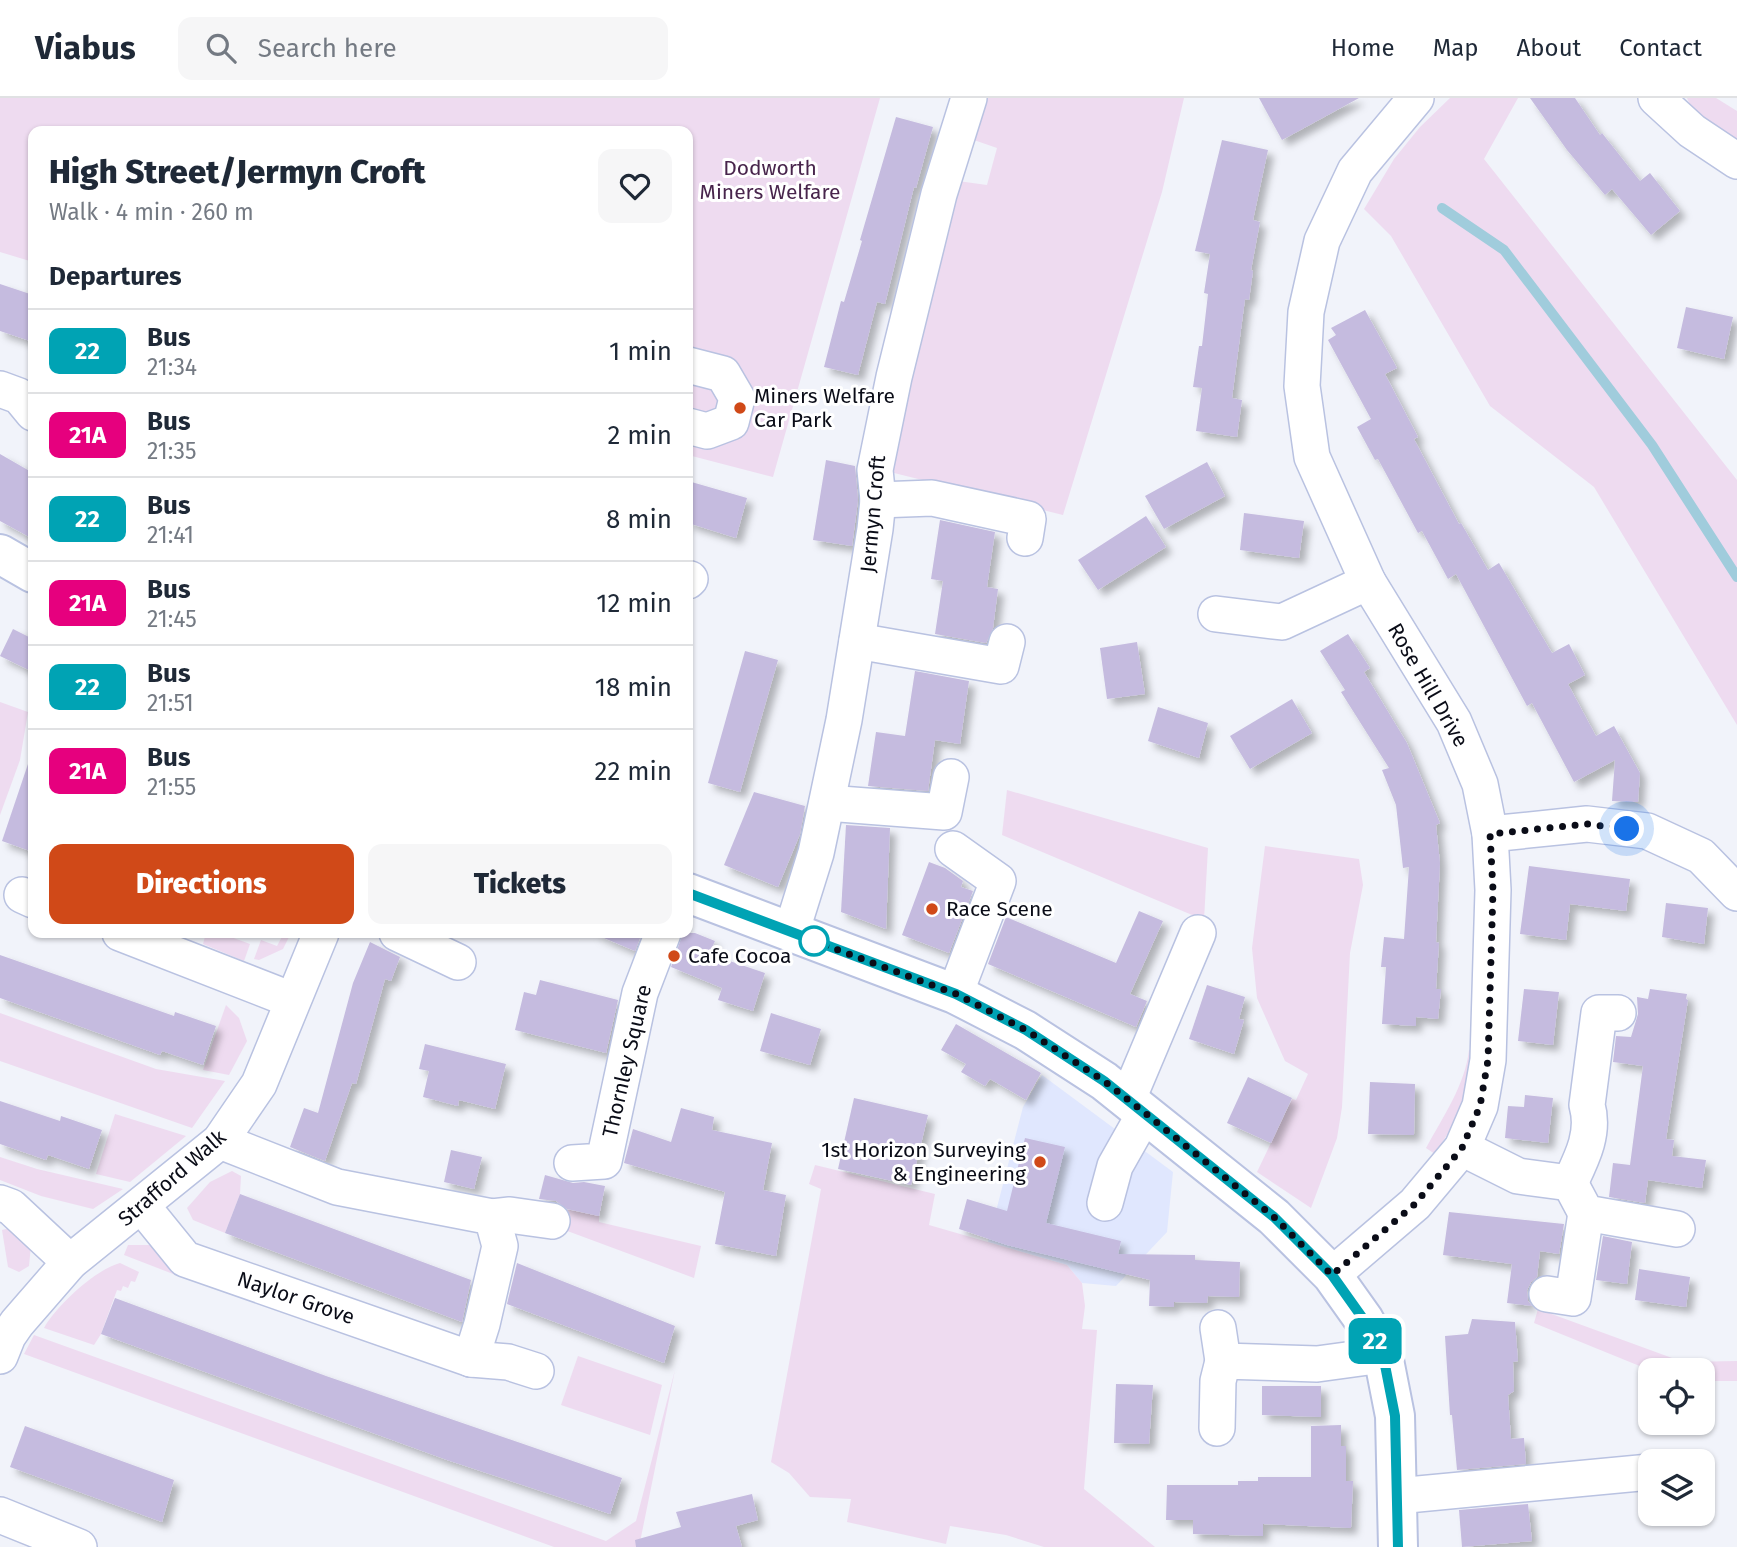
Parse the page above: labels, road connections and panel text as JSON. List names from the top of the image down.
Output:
{
  "streets": {
    "street": [
      "Jermyn Croft",
      "Rose Hill Drive",
      "Thornley Square",
      "Strafford Walk",
      "Naylor Grove"
    ]
  },
  "crossings": [
    ["Strafford Walk", "Naylor Grove"]
  ],
  "parks": ["Dodworth Miners Welfare"],
  "places": [
    "Miners Welfare Car Park",
    "Race Scene",
    "Cafe Cocoa",
    "1st Horizon Surveying & Engineering"
  ],
  "lines": ["bus line 22"],
  "page": {
    "header": "Viabus",
    "search": "Search here",
    "nav": [
      "Home",
      "Map",
      "About",
      "Contact"
    ],
    "on_map": "22",
    "heading": [
      ["High Street/Jermyn Croft", "Walk · 4 min · 260 m"],
      "Departures"
    ],
    "list": [
      {
        "mark": "22",
        "name": "Bus",
        "note": "21:34",
        "value": "1 min"
      },
      {
        "mark": "21A",
        "name": "Bus",
        "note": "21:35",
        "value": "2 min"
      },
      {
        "mark": "22",
        "name": "Bus",
        "note": "21:41",
        "value": "8 min"
      },
      {
        "mark": "21A",
        "name": "Bus",
        "note": "21:45",
        "value": "12 min"
      },
      {
        "mark": "22",
        "name": "Bus",
        "note": "21:51",
        "value": "18 min"
      },
      {
        "mark": "21A",
        "name": "Bus",
        "note": "21:55",
        "value": "22 min"
      }
    ],
    "buttons": ["Directions", "Tickets"]
  }
}
